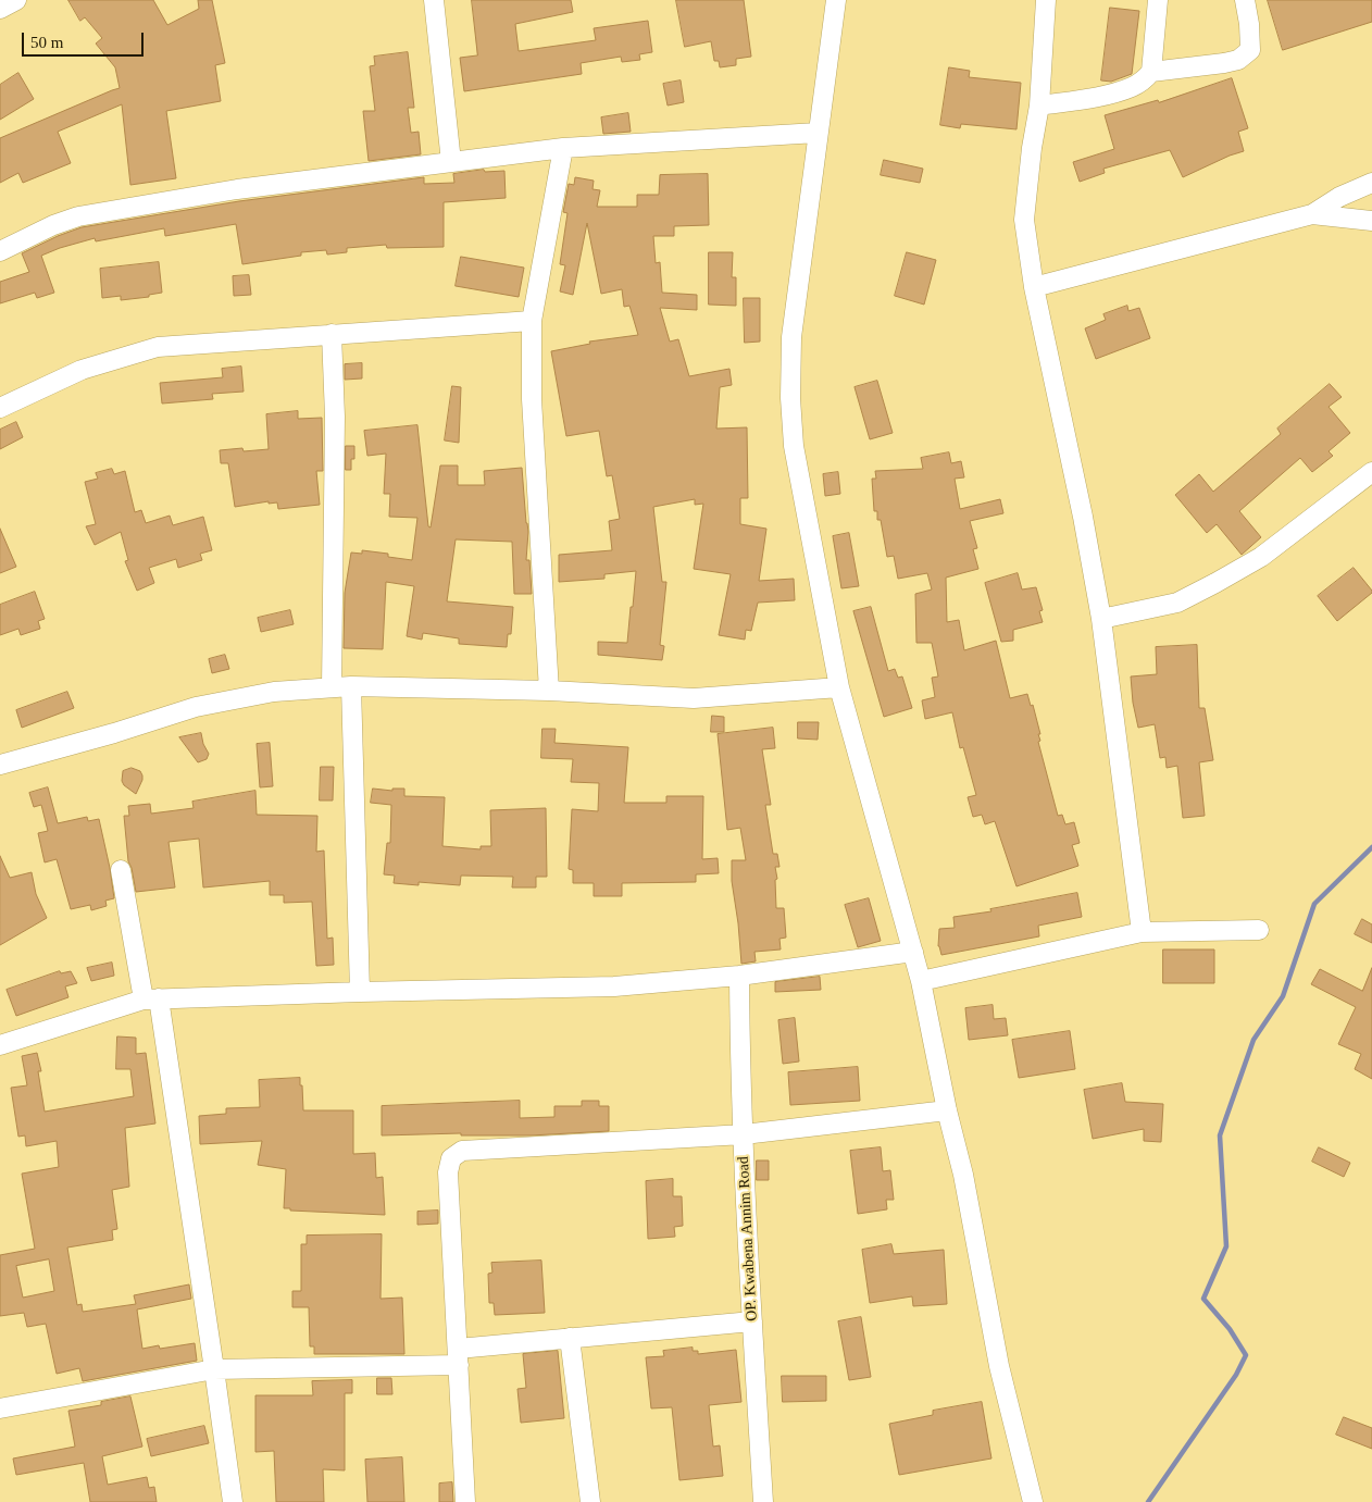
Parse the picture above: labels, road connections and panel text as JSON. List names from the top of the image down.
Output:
{
  "streets": {
    "street": ["OP. Kwabena Annim Road"]
  },
  "scale_bar": "50 m"
}
